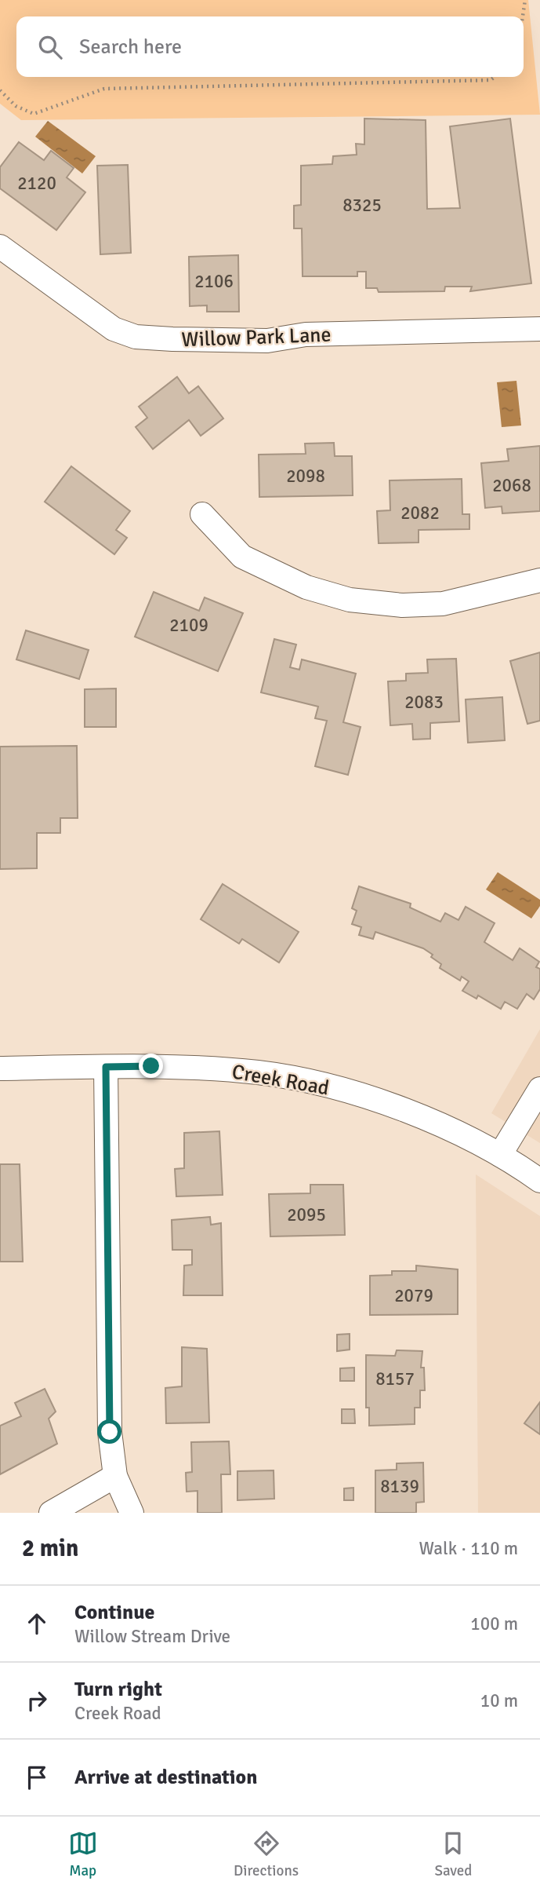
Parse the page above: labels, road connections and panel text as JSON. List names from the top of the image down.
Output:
{
  "streets": {
    "street": ["Willow Park Lane", "Creek Road"]
  },
  "house_numbers": [
    "2120",
    "8325",
    "2106",
    "2098",
    "2068",
    "2082",
    "2109",
    "2083",
    "2095",
    "2079",
    "8157",
    "8139"
  ],
  "page": {
    "search": "Search here",
    "heading": ["2 min", "Walk · 110 m"],
    "list": [
      ["Continue", "Willow Stream Drive", "100 m"],
      ["Turn right", "Creek Road", "10 m"],
      "Arrive at destination"
    ],
    "nav": ["Map", "Directions", "Saved"]
  }
}
